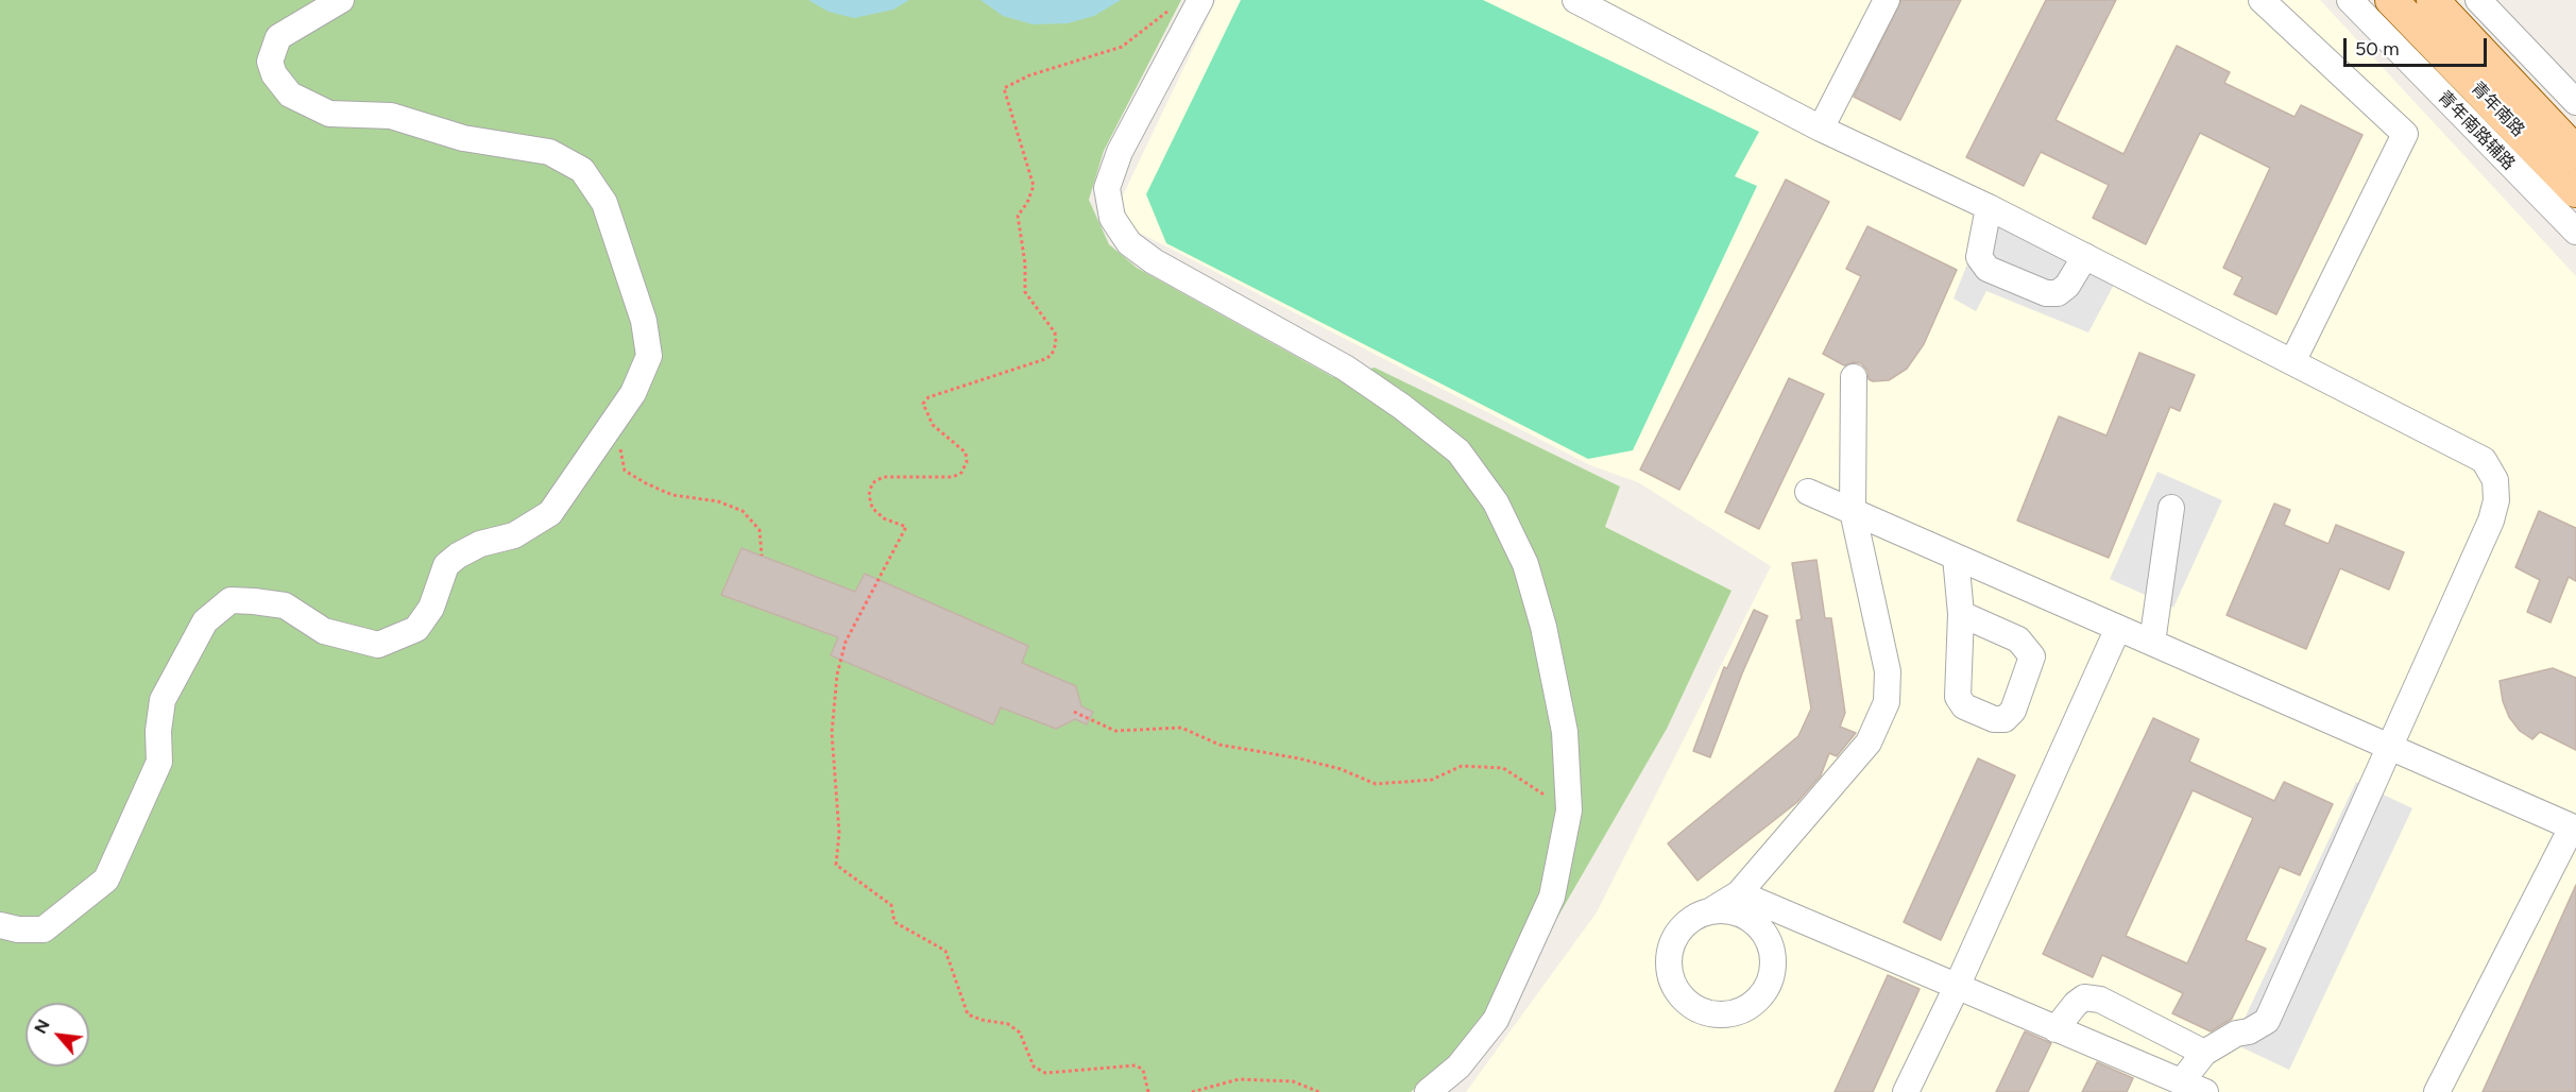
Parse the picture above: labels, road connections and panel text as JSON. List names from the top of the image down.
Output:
{
  "streets": {
    "main road": ["青年南路"],
    "street": ["青年南路辅路"]
  },
  "scale_bar": "50 m",
  "north": "top left"
}
